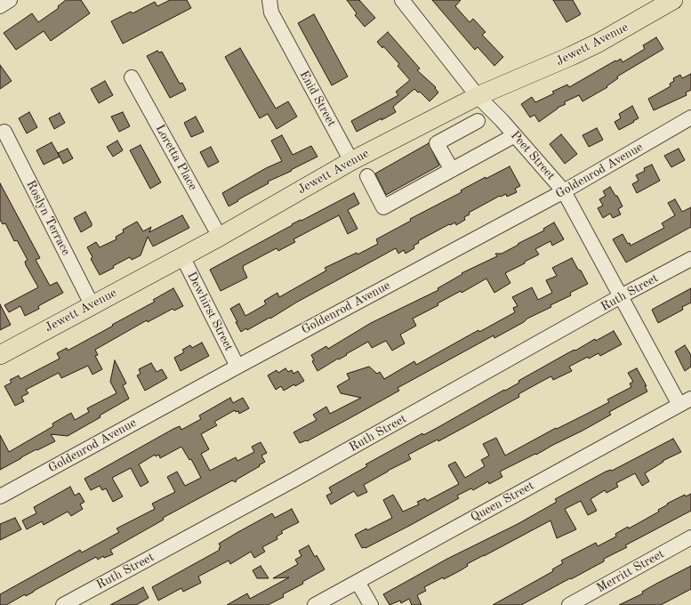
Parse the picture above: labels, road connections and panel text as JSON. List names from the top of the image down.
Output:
{
  "streets": {
    "main road": ["Jewett Avenue"],
    "street": [
      "Enid Street",
      "Peet Street",
      "Loretta Place",
      "Goldenrod Avenue",
      "Roslyn Terrace",
      "Ruth Street",
      "Dewhirst Street",
      "Queen Street",
      "Merritt Street"
    ]
  },
  "crossings": [
    ["Jewett Avenue", "Enid Street"],
    ["Jewett Avenue", "Peet Street"],
    ["Jewett Avenue", "Loretta Place"],
    ["Jewett Avenue", "Roslyn Terrace"],
    ["Jewett Avenue", "Dewhirst Street"],
    ["Peet Street", "Goldenrod Avenue"],
    ["Peet Street", "Ruth Street"],
    ["Peet Street", "Queen Street"],
    ["Goldenrod Avenue", "Dewhirst Street"]
  ]
}
